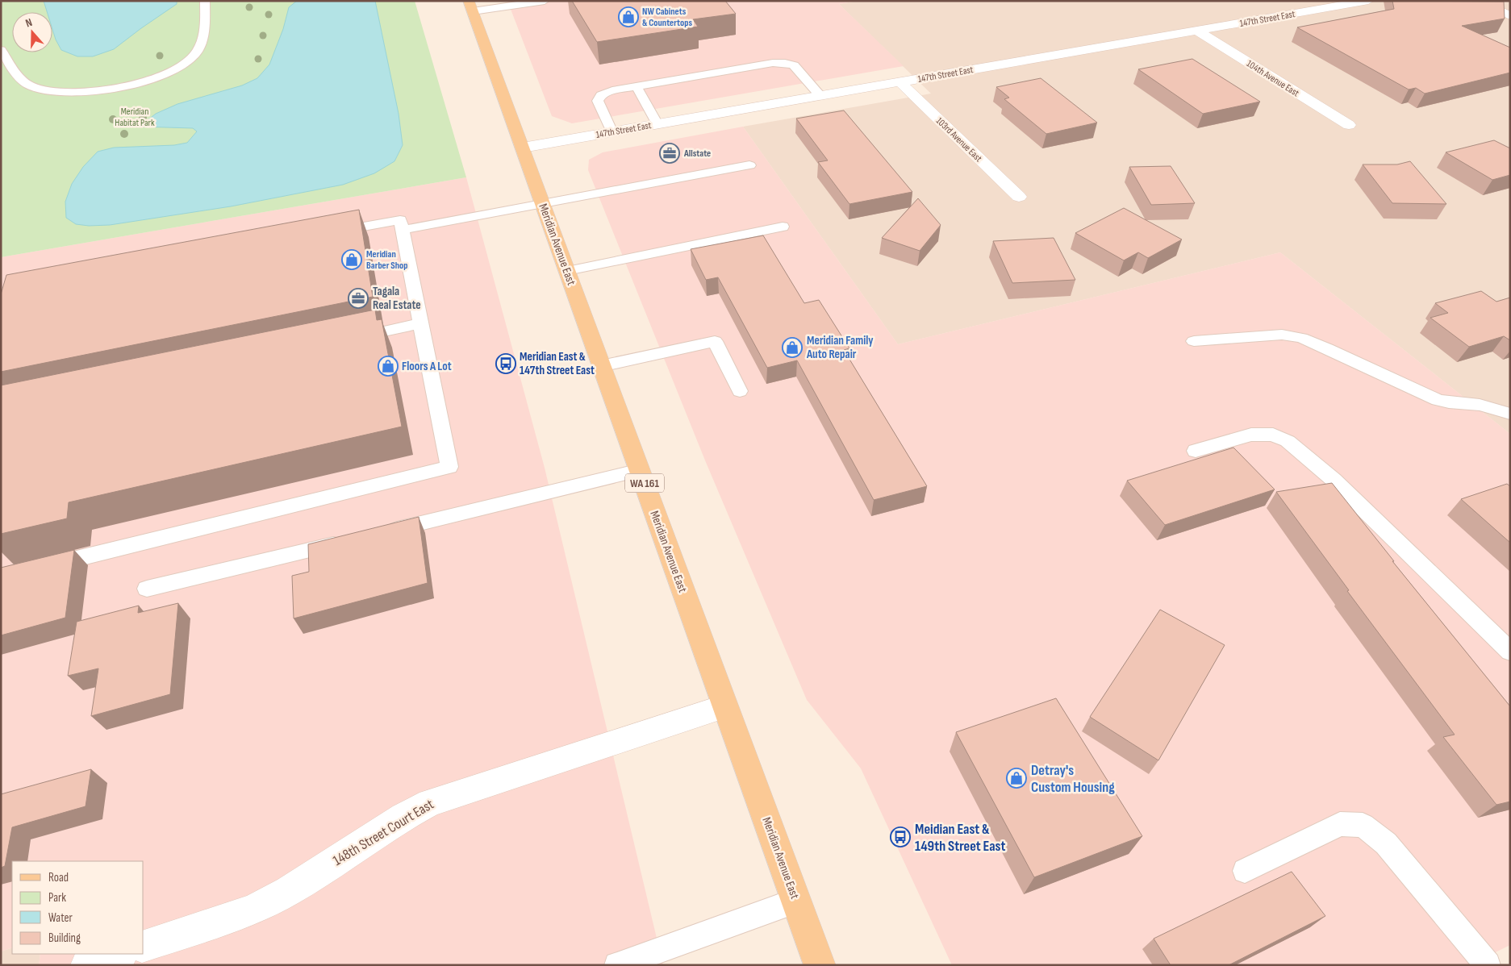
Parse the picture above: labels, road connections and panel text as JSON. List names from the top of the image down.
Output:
{
  "streets": {
    "main road": ["Meridian Avenue East", "WA 161"],
    "street": [
      "147th Street East",
      "104th Avenue East",
      "103rd Avenue East",
      "148th Street Court East"
    ]
  },
  "crossings": [
    ["147th Street East", "104th Avenue East"],
    ["147th Street East", "103rd Avenue East"],
    ["147th Street East", "Meridian Avenue East"],
    ["Meridian Avenue East", "148th Street Court East"]
  ],
  "parks": ["Meridian Habitat Park"],
  "places": {
    "shop": [
      "NW Cabinets & Countertops",
      "Meridian Barber Shop",
      "Meridian Family Auto Repair",
      "Floors A Lot",
      "Detray's Custom Housing"
    ],
    "office": ["Allstate", "Tagala Real Estate"],
    "bus stop": ["Meridian East & 147th Street East", "Meidian East & 149th Street East"]
  },
  "legend": [
    "Road",
    "Park",
    "Water",
    "Building"
  ],
  "north": "top"
}
